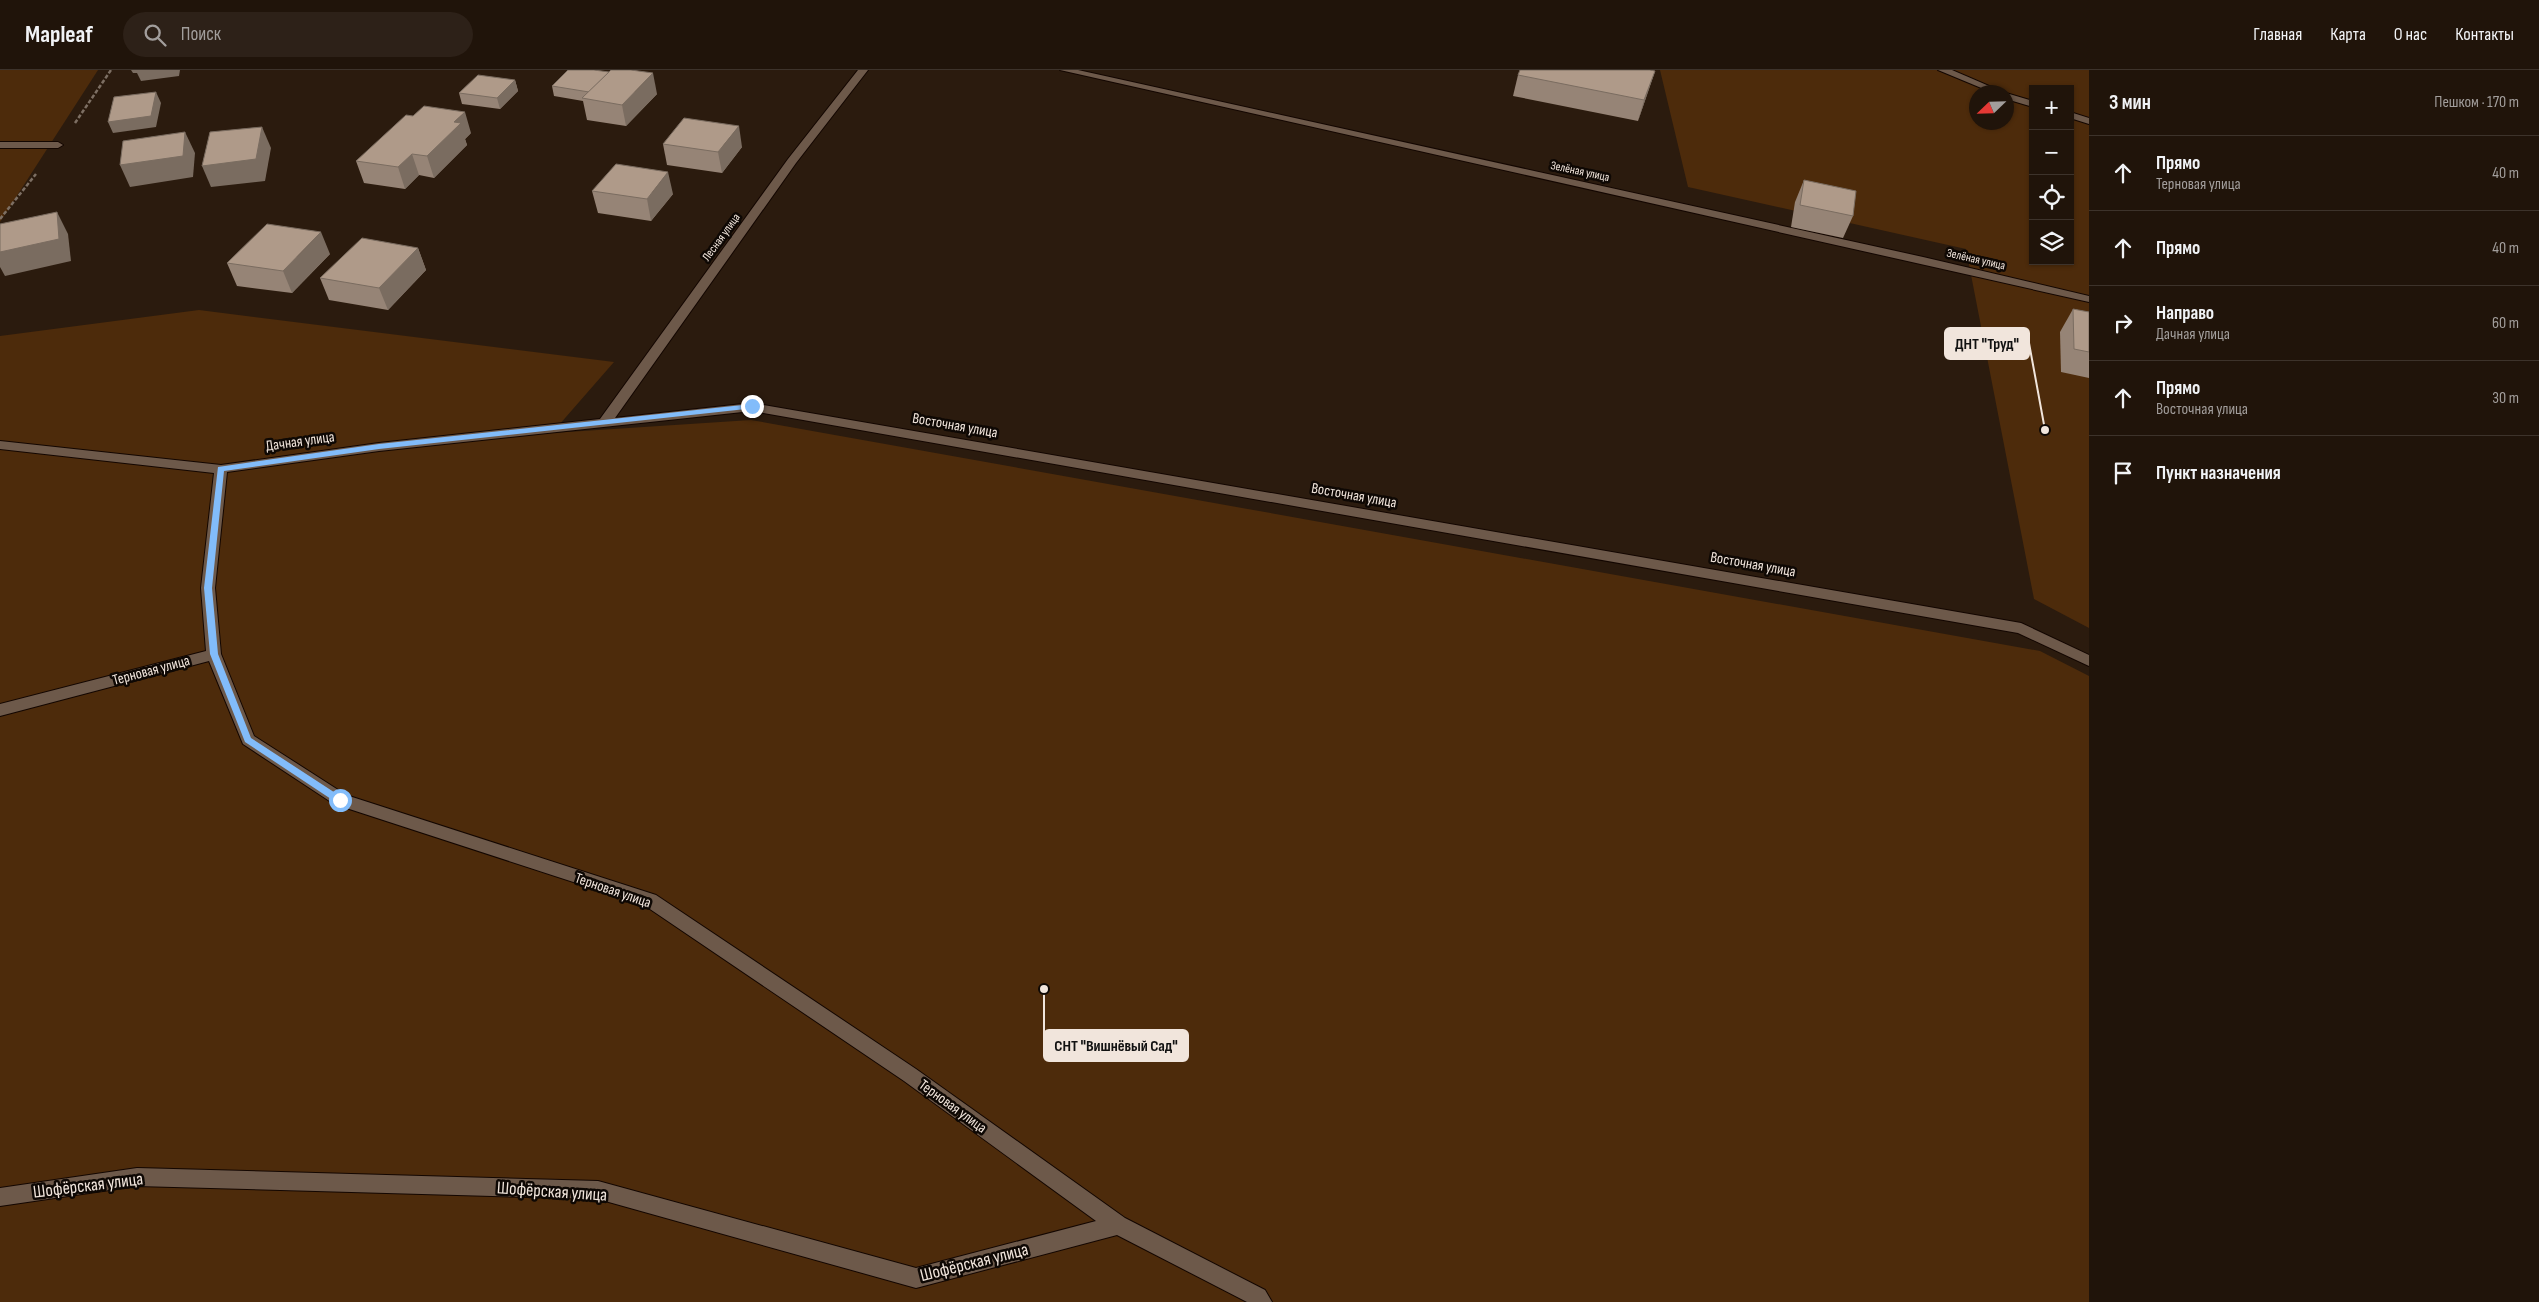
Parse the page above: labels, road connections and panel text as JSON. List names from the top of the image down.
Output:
{
  "streets": {
    "street": [
      "Зелёная улица",
      "Лесная улица",
      "Восточная улица",
      "Дачная улица",
      "Терновая улица",
      "Шофёрская улица"
    ]
  },
  "crossings": [
    ["Лесная улица", "Восточная улица"],
    ["Лесная улица", "Дачная улица"],
    ["Восточная улица", "Дачная улица"],
    ["Терновая улица", "Шофёрская улица"]
  ],
  "places": ["ДНТ \"Труд\"", "СНТ \"Вишнёвый Сад\""],
  "north": "bottom left",
  "page": {
    "header": "Mapleaf",
    "search": "Поиск",
    "nav": [
      "Главная",
      "Карта",
      "О нас",
      "Контакты"
    ],
    "heading": ["3 мин", "Пешком · 170 m"],
    "map_buttons": ["+", "−"],
    "list": [
      ["Прямо", "Терновая улица", "40 m"],
      ["Прямо", "40 m"],
      ["Направо", "Дачная улица", "60 m"],
      ["Прямо", "Восточная улица", "30 m"],
      "Пункт назначения"
    ]
  }
}
